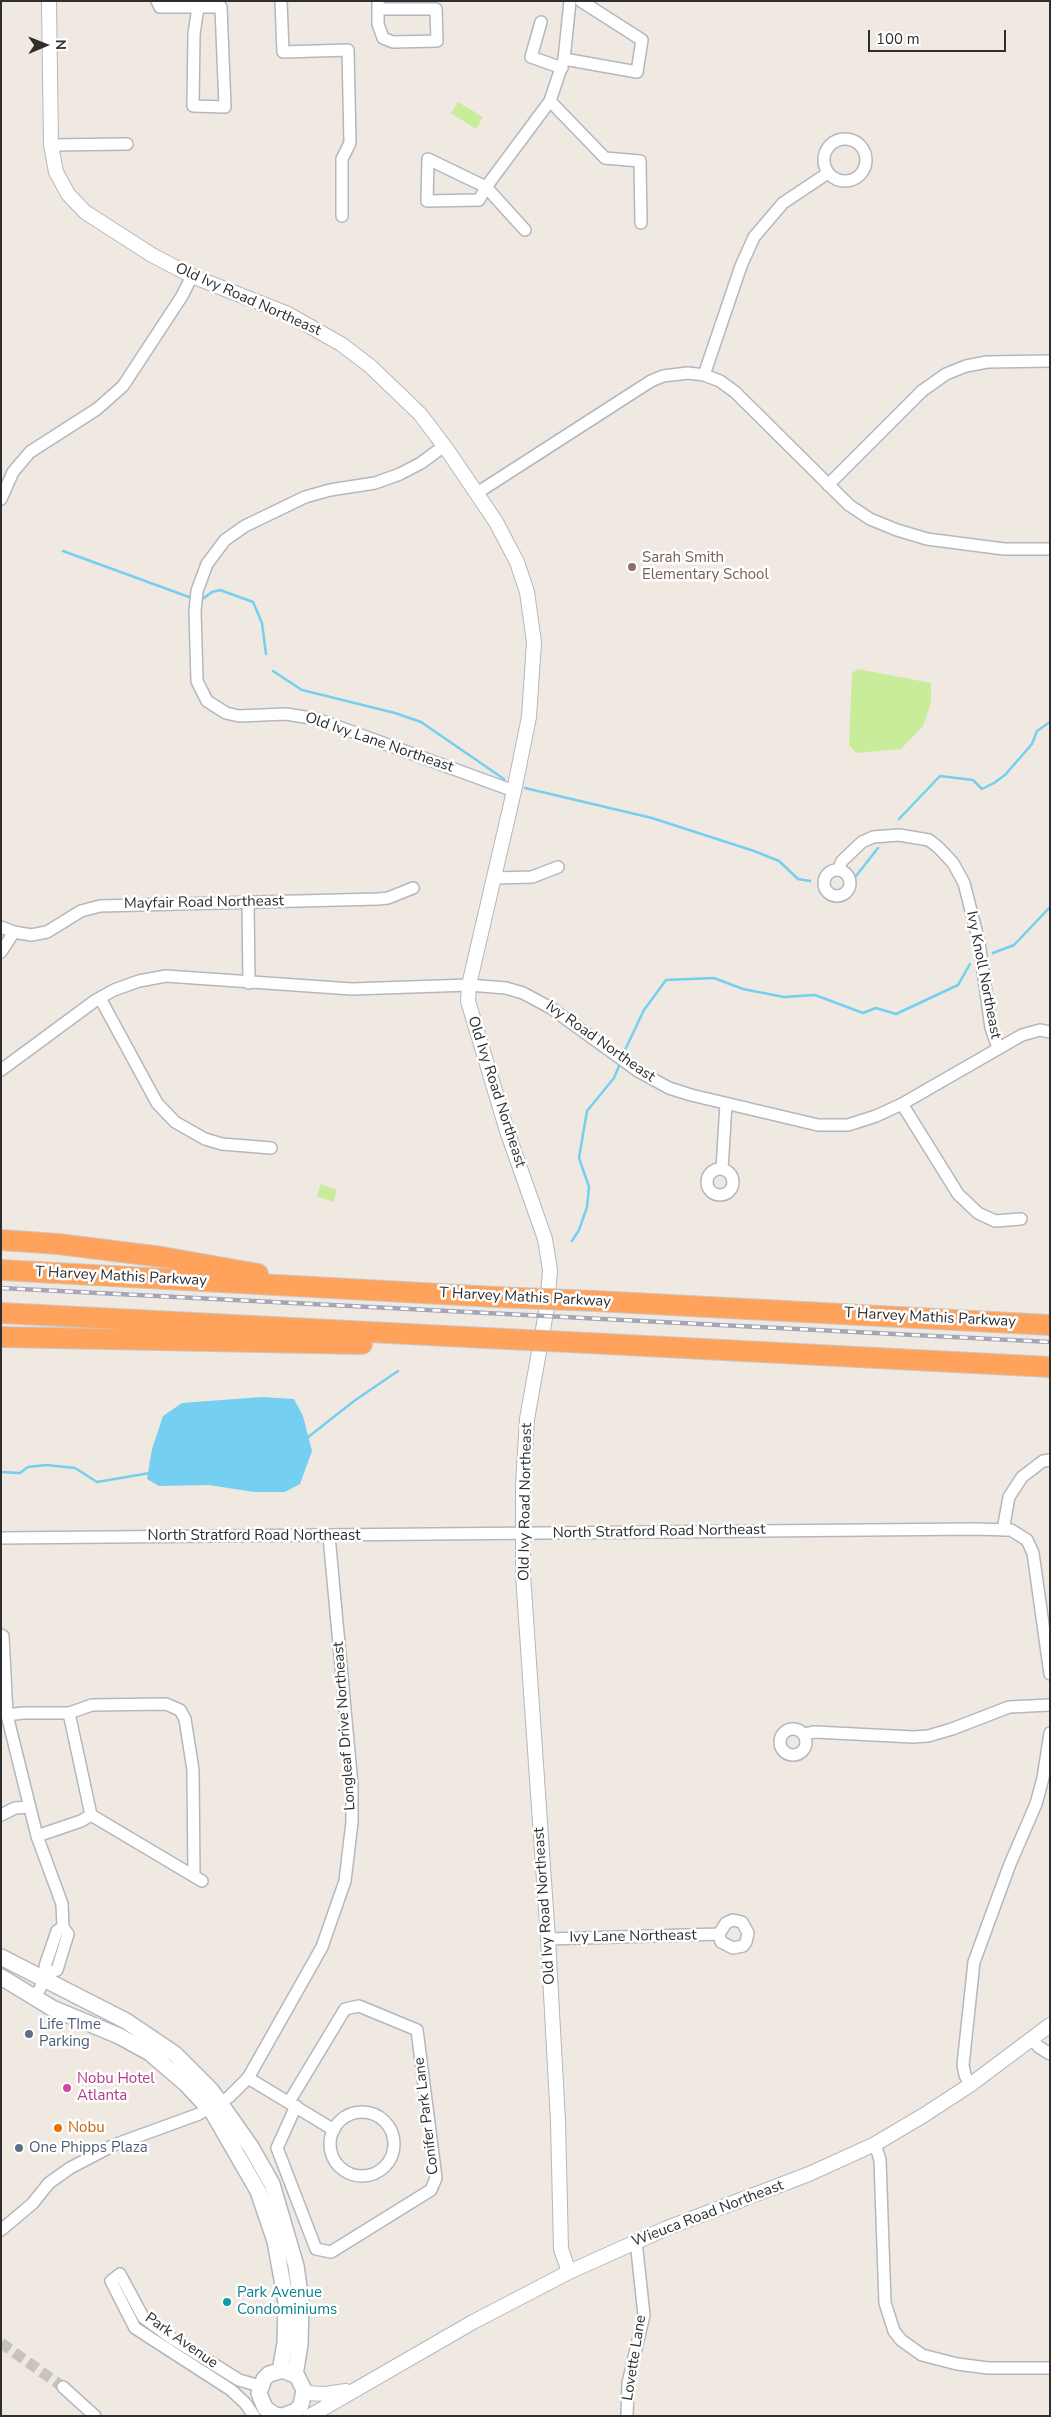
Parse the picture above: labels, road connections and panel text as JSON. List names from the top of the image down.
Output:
{
  "streets": {
    "highway": ["T Harvey Mathis Parkway"],
    "street": [
      "Old Ivy Road Northeast",
      "Old Ivy Lane Northeast",
      "Mayfair Road Northeast",
      "Ivy Knoll Northeast",
      "Ivy Road Northeast",
      "North Stratford Road Northeast",
      "Longleaf Drive Northeast",
      "Ivy Lane Northeast",
      "Conifer Park Lane",
      "Wieuca Road Northeast",
      "Park Avenue",
      "Lovette Lane"
    ]
  },
  "crossings": [
    ["Old Ivy Road Northeast", "Old Ivy Lane Northeast"],
    ["Old Ivy Road Northeast", "Ivy Road Northeast"],
    ["Old Ivy Road Northeast", "North Stratford Road Northeast"],
    ["Old Ivy Road Northeast", "Ivy Lane Northeast"],
    ["Old Ivy Road Northeast", "Wieuca Road Northeast"],
    ["Ivy Knoll Northeast", "Ivy Road Northeast"],
    ["North Stratford Road Northeast", "Longleaf Drive Northeast"],
    ["Wieuca Road Northeast", "Park Avenue"],
    ["Wieuca Road Northeast", "Lovette Lane"]
  ],
  "places": [
    "Sarah Smith Elementary School",
    "Life TIme Parking",
    "Nobu Hotel Atlanta",
    "Nobu",
    "One Phipps Plaza",
    "Park Avenue Condominiums"
  ],
  "scale_bar": "100 m",
  "north": "right"
}
